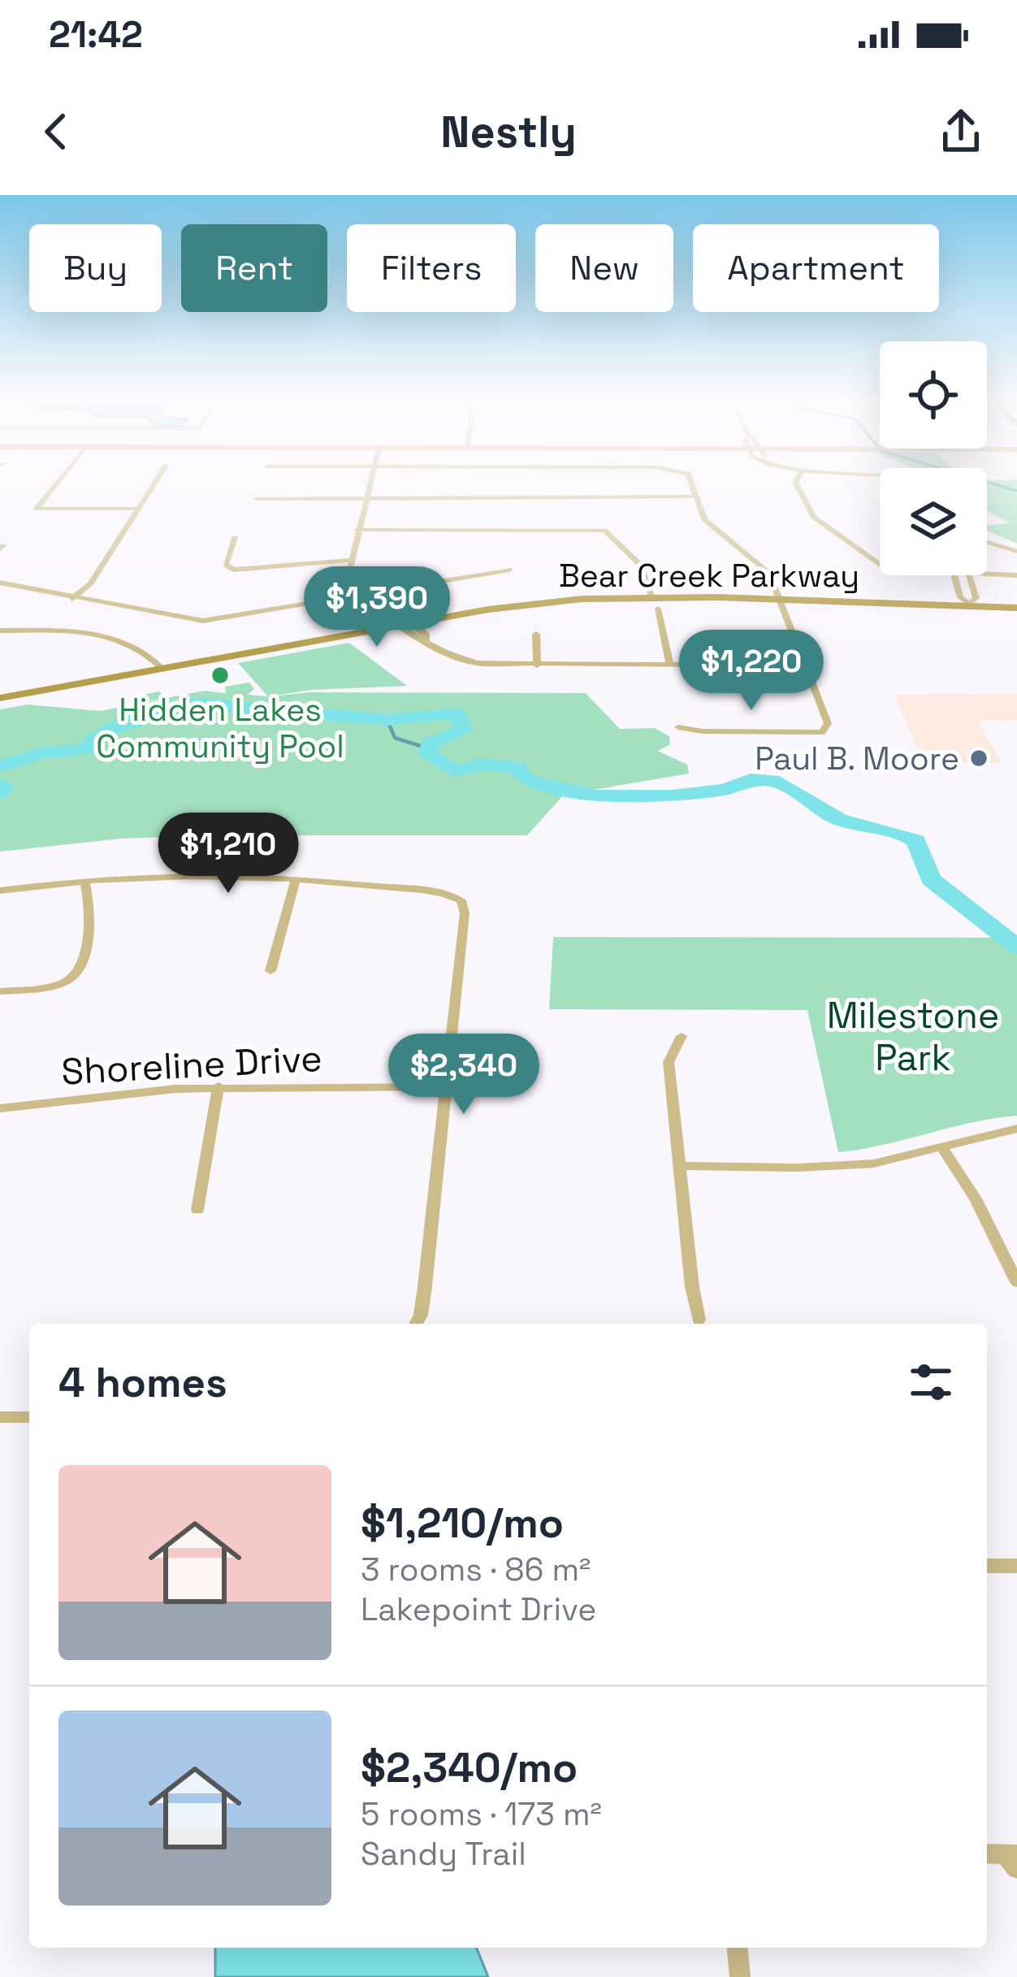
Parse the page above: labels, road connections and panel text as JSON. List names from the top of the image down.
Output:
{
  "streets": {
    "main road": ["Bear Creek Parkway"],
    "street": ["Shoreline Drive"]
  },
  "parks": ["Milestone Park"],
  "places": ["Hidden Lakes Community Pool", "Paul B. Moore"],
  "page": {
    "status": "21:42",
    "header": "Nestly",
    "chip": [
      "Buy",
      "Rent",
      "Filters",
      "New",
      "Apartment"
    ],
    "price": [
      "$1,390",
      "$1,220",
      "$1,210",
      "$2,340"
    ],
    "heading": "4 homes",
    "list": [
      {
        "name": "$1,210/mo",
        "note": "3 rooms · 86 m² · Lakepoint Drive"
      },
      {
        "name": "$2,340/mo",
        "note": "5 rooms · 173 m² · Sandy Trail"
      }
    ]
  }
}
